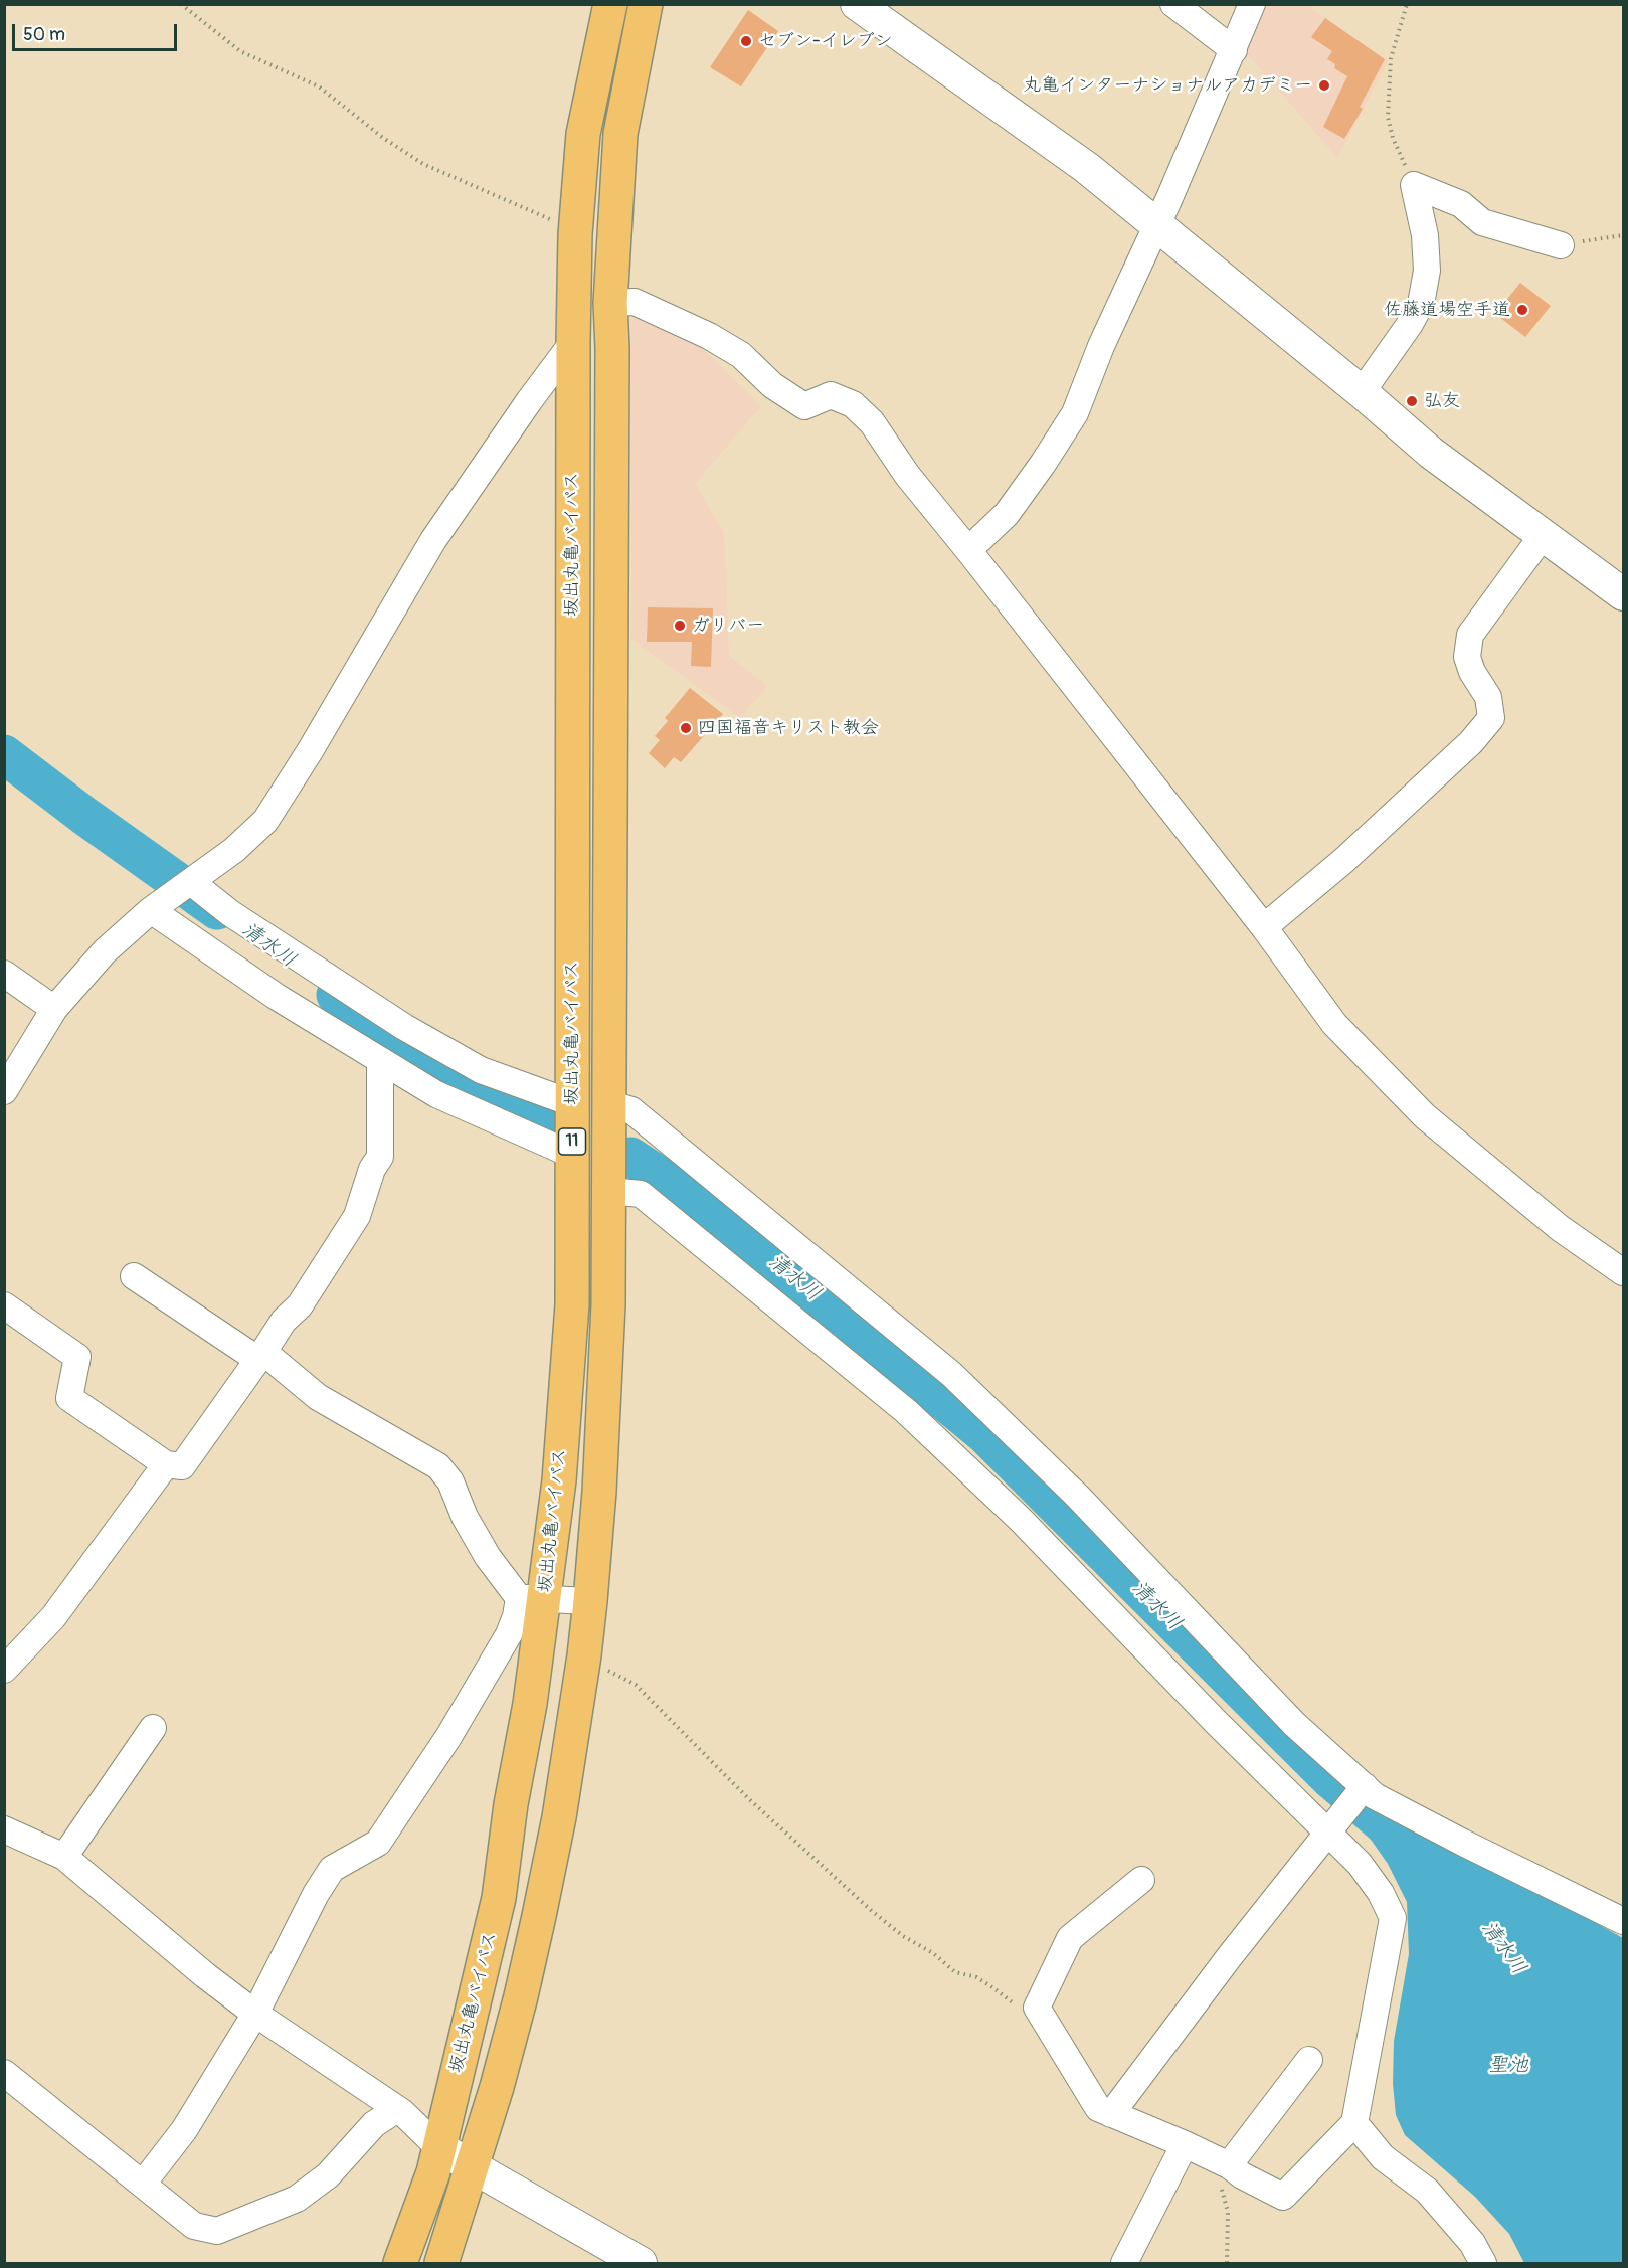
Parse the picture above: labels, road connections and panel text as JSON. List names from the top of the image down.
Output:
{
  "streets": {
    "highway": ["坂出丸亀バイパス", "11"]
  },
  "water": ["清水川", "聖池"],
  "places": [
    "セブン-イレブン",
    "丸亀インターナショナルアカデミー",
    "佐藤道場空手道",
    "弘友",
    "ガリバー",
    "四国福音キリスト教会"
  ],
  "scale_bar": "50 m"
}
